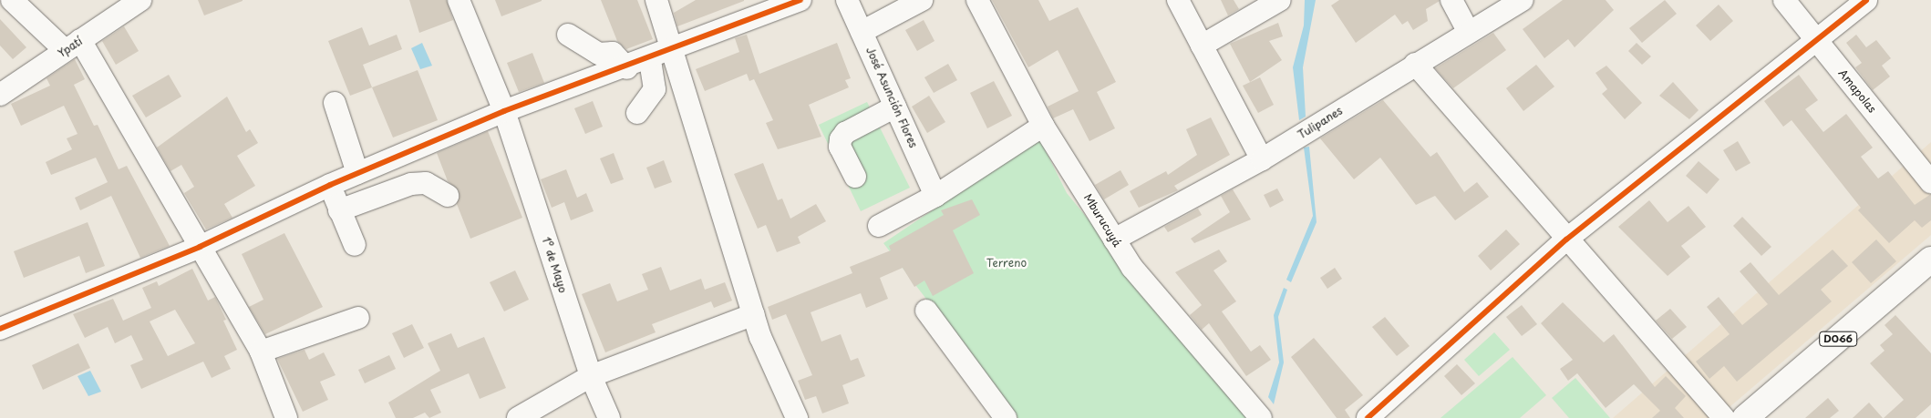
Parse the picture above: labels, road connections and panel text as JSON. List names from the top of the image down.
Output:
{
  "streets": {
    "main road": ["D066"],
    "street": [
      "Ypatí",
      "Amapolas",
      "José Asunción Flores",
      "Tulipanes",
      "Mburucuyá",
      "1º de Mayo"
    ]
  },
  "crossings": [
    ["Tulipanes", "Mburucuyá"]
  ],
  "parks": ["Terreno"]
}
